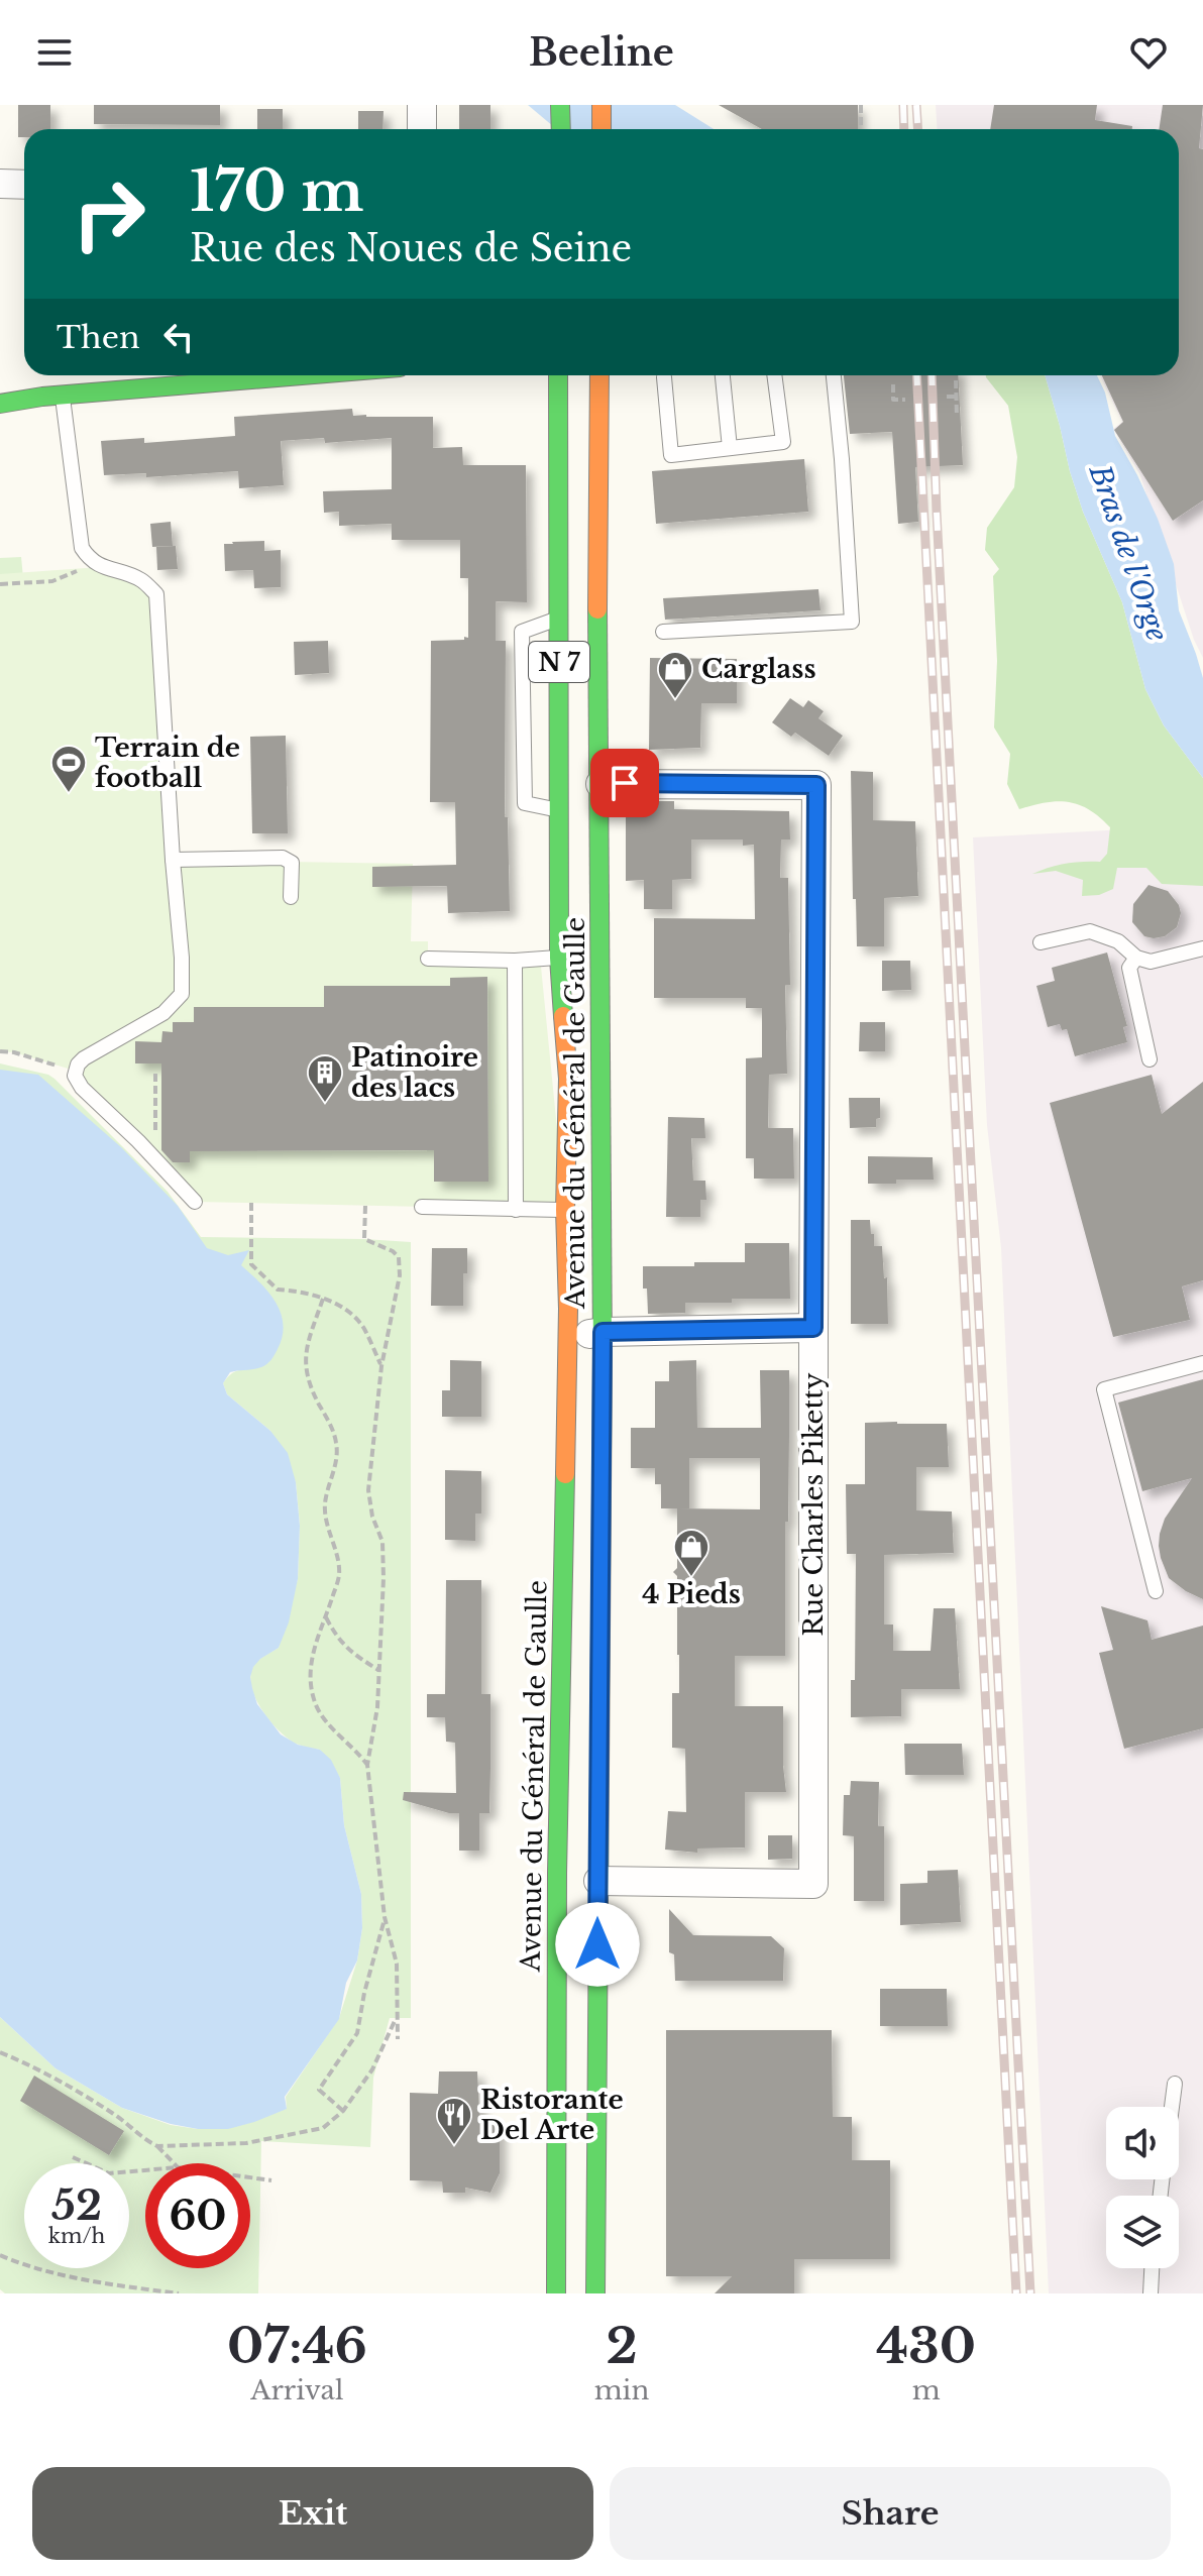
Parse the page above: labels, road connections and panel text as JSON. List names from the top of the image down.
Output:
{
  "streets": {
    "main road": ["N 7", "Avenue du Général de Gaulle"],
    "street": ["Rue Charles Piketty"]
  },
  "crossings": [
    ["N 7", "Avenue du Général de Gaulle"],
    ["Avenue du Général de Gaulle", "Rue Charles Piketty"]
  ],
  "water": ["Bras de l'Orge"],
  "places": {
    "shop": ["Carglass", "4 Pieds"],
    "sports": ["Terrain de football"],
    "building": ["Patinoire des lacs"],
    "restaurant": ["Ristorante Del Arte"]
  },
  "page": {
    "header": "Beeline",
    "turn": ["170 m", "Rue des Noues de Seine"],
    "then": "Then",
    "speed": "52 km/h",
    "limit": "60",
    "eta": [
      "07:46",
      "Arrival",
      "2",
      "min",
      "430",
      "m"
    ],
    "buttons": ["Exit", "Share"]
  }
}
